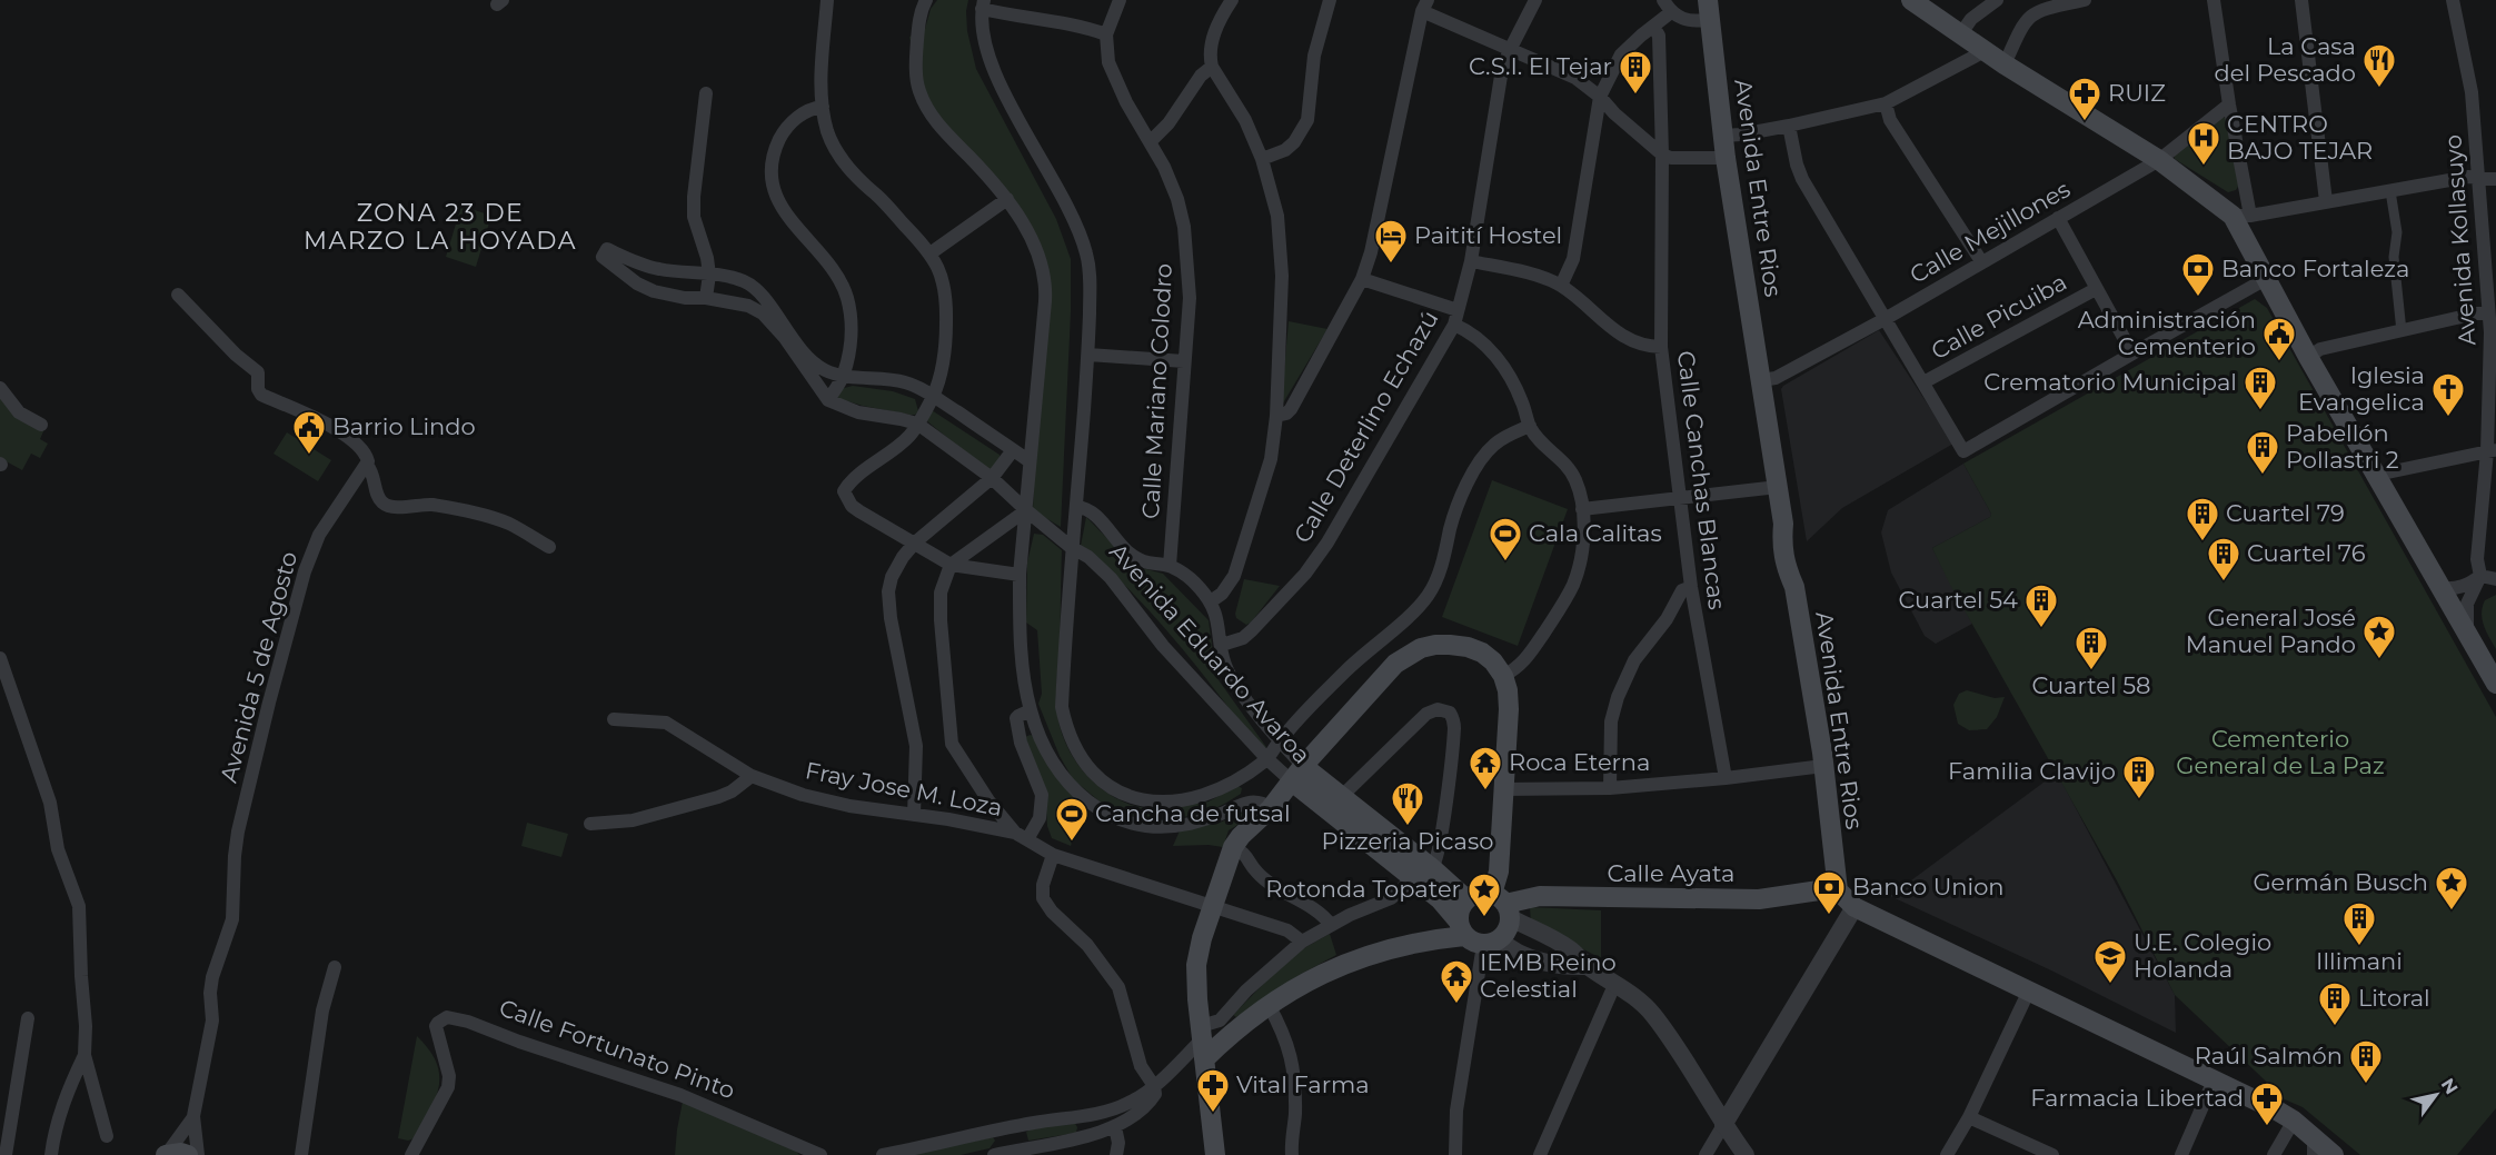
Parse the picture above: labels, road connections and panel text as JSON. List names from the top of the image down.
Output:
{
  "streets": {
    "main road": ["Avenida Entre Rios", "Avenida Eduardo Avaroa", "Calle Ayata"],
    "street": [
      "Calle Mejillones",
      "Avenida Kollasuyo",
      "Calle Picuiba",
      "Calle Mariano Colodro",
      "Calle Deterlino Echazú",
      "Calle Canchas Blancas",
      "Avenida 5 de Agosto",
      "Fray Jose M. Loza",
      "Calle Fortunato Pinto"
    ]
  },
  "crossings": [
    ["Avenida Entre Rios", "Calle Mejillones"],
    ["Avenida Entre Rios", "Calle Ayata"],
    ["Calle Mariano Colodro", "Avenida Eduardo Avaroa"],
    ["Calle Deterlino Echazú", "Avenida Eduardo Avaroa"],
    ["Avenida Eduardo Avaroa", "Calle Ayata"]
  ],
  "districts": ["ZONA 23 DE MARZO LA HOYADA"],
  "parks": ["Cementerio General de La Paz"],
  "places": {
    "restaurant": ["La Casa del Pescado", "Pizzeria Picaso"],
    "building": [
      "C.S.I. El Tejar",
      "Crematorio Municipal",
      "Pabellón Pollastri 2",
      "Cuartel 79",
      "Cuartel 76",
      "Cuartel 54",
      "Cuartel 58",
      "Familia Clavijo",
      "Illimani",
      "Litoral",
      "Raúl Salmón"
    ],
    "pharmacy": ["RUIZ", "Vital Farma", "Farmacia Libertad"],
    "hospital": ["CENTRO BAJO TEJAR"],
    "hotel": ["Paitití Hostel"],
    "bank": ["Banco Fortaleza", "Banco Union"],
    "public building": ["Administración Cementerio", "Barrio Lindo"],
    "church": ["Iglesia Evangelica"],
    "sports": ["Cala Calitas", "Cancha de futsal"],
    "place": ["General José Manuel Pando", "Germán Busch", "Rotonda Topater"],
    "temple": ["Roca Eterna", "IEMB Reino Celestial"],
    "school or university": ["U.E. Colegio Holanda"]
  },
  "north": "top right"
}
